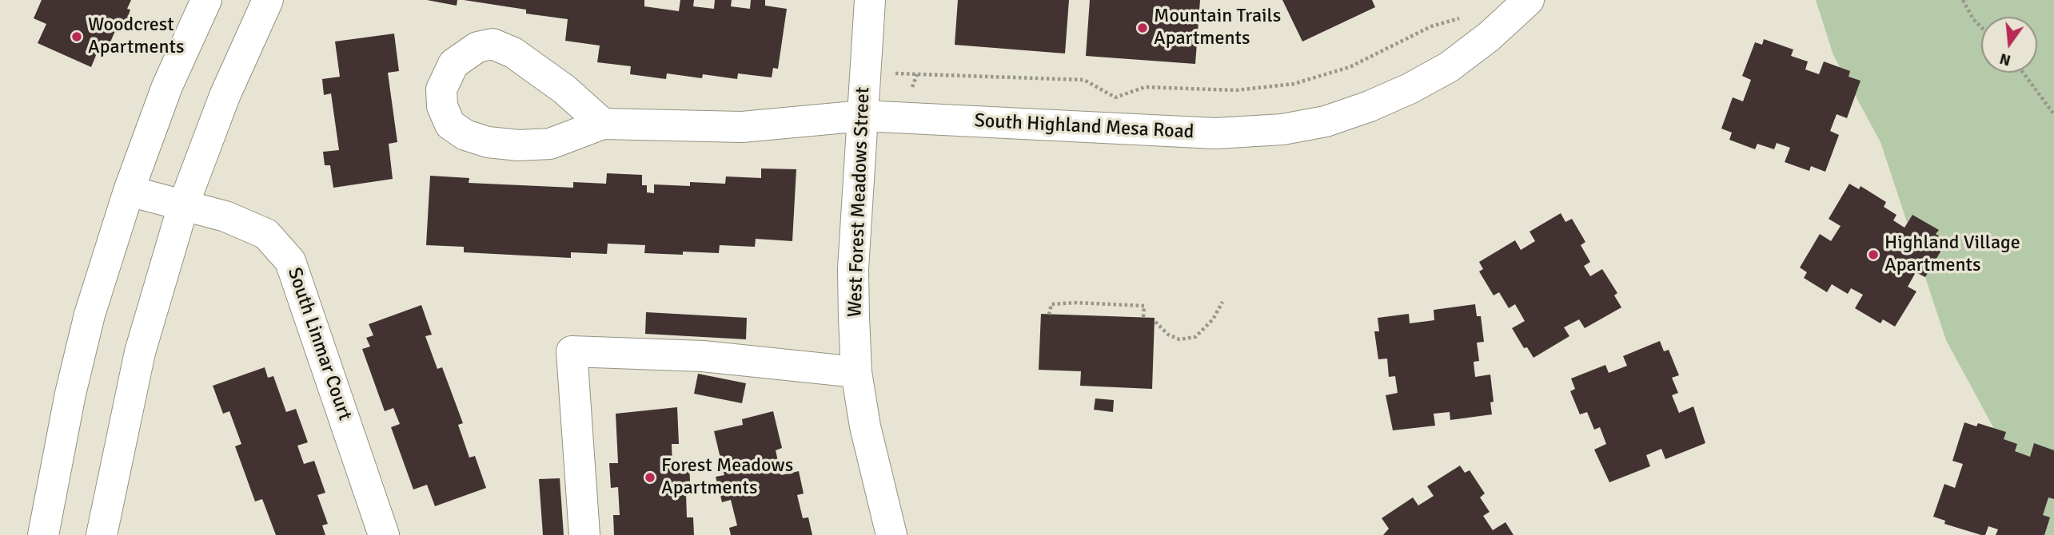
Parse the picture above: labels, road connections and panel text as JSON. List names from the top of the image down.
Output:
{
  "streets": {
    "street": ["South Highland Mesa Road", "West Forest Meadows Street", "South Linmar Court"]
  },
  "crossings": [
    ["South Highland Mesa Road", "West Forest Meadows Street"]
  ],
  "places": [
    "Mountain Trails Apartments",
    "Woodcrest Apartments",
    "Highland Village Apartments",
    "Forest Meadows Apartments"
  ],
  "north": "bottom"
}
